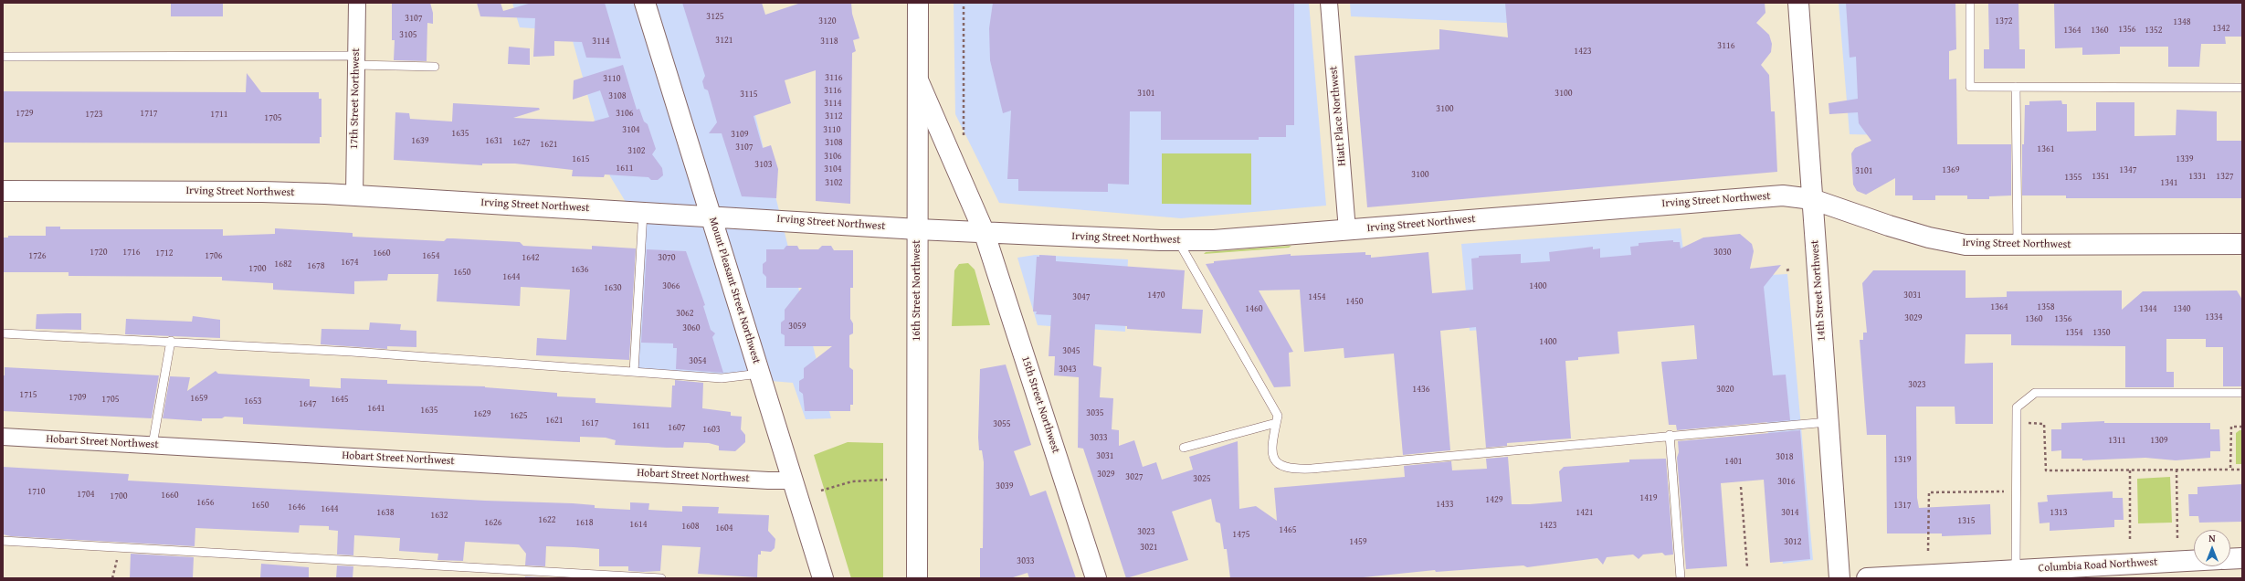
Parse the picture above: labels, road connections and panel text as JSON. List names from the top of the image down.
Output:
{
  "streets": {
    "main road": [
      "Irving Street Northwest",
      "Mount Pleasant Street Northwest",
      "16th Street Northwest",
      "14th Street Northwest",
      "15th Street Northwest",
      "Columbia Road Northwest"
    ],
    "street": ["17th Street Northwest", "Hiatt Place Northwest", "Hobart Street Northwest"]
  },
  "crossings": [
    ["17th Street Northwest", "Irving Street Northwest"],
    ["Hiatt Place Northwest", "Irving Street Northwest"],
    ["Irving Street Northwest", "Mount Pleasant Street Northwest"],
    ["Irving Street Northwest", "16th Street Northwest"],
    ["Irving Street Northwest", "14th Street Northwest"],
    ["Irving Street Northwest", "15th Street Northwest"],
    ["Mount Pleasant Street Northwest", "Hobart Street Northwest"],
    ["16th Street Northwest", "15th Street Northwest"]
  ],
  "house_numbers": [
    "3125",
    "3107",
    "3120",
    "1372",
    "1348",
    "1342",
    "1356",
    "1364",
    "1360",
    "1352",
    "3105",
    "3121",
    "3114",
    "3118",
    "3116",
    "1423",
    "3116",
    "3110",
    "3116",
    "3101",
    "3100",
    "3115",
    "3108",
    "3114",
    "3100",
    "1729",
    "1717",
    "3106",
    "1723",
    "1711",
    "3112",
    "1705",
    "3104",
    "3110",
    "1635",
    "3109",
    "1639",
    "1631",
    "1627",
    "3108",
    "1621",
    "3107",
    "1361",
    "3102",
    "3106",
    "1615",
    "1339",
    "3103",
    "1611",
    "3104",
    "1369",
    "1347",
    "3101",
    "3100",
    "1351",
    "1331",
    "1327",
    "1355",
    "3102",
    "1341",
    "1720",
    "1716",
    "3030",
    "1712",
    "1660",
    "1726",
    "1706",
    "1654",
    "1642",
    "3070",
    "1674",
    "1682",
    "1678",
    "1700",
    "1636",
    "1650",
    "1644",
    "3066",
    "1400",
    "1630",
    "1470",
    "3031",
    "3047",
    "1454",
    "1450",
    "1364",
    "1358",
    "1460",
    "1344",
    "1340",
    "3062",
    "1334",
    "3029",
    "1360",
    "1356",
    "3059",
    "3060",
    "1354",
    "1350",
    "1400",
    "3045",
    "3054",
    "3043",
    "3023",
    "1436",
    "3020",
    "1715",
    "1709",
    "1659",
    "1705",
    "1645",
    "1653",
    "1647",
    "1641",
    "1635",
    "3035",
    "1629",
    "1625",
    "1621",
    "1617",
    "3055",
    "1611",
    "1607",
    "1603",
    "3033",
    "1311",
    "1309",
    "3031",
    "3018",
    "1319",
    "1401",
    "3029",
    "3027",
    "3025",
    "3016",
    "3039",
    "1710",
    "1704",
    "1660",
    "1700",
    "1419",
    "1429",
    "1656",
    "1433",
    "1650",
    "1317",
    "1646",
    "1644",
    "1638",
    "1421",
    "3014",
    "1313",
    "1632",
    "1622",
    "1315",
    "1626",
    "1618",
    "1614",
    "1423",
    "1608",
    "1604",
    "1465",
    "3023",
    "1475",
    "1459",
    "3012",
    "3021",
    "3033"
  ],
  "north": "top"
}
